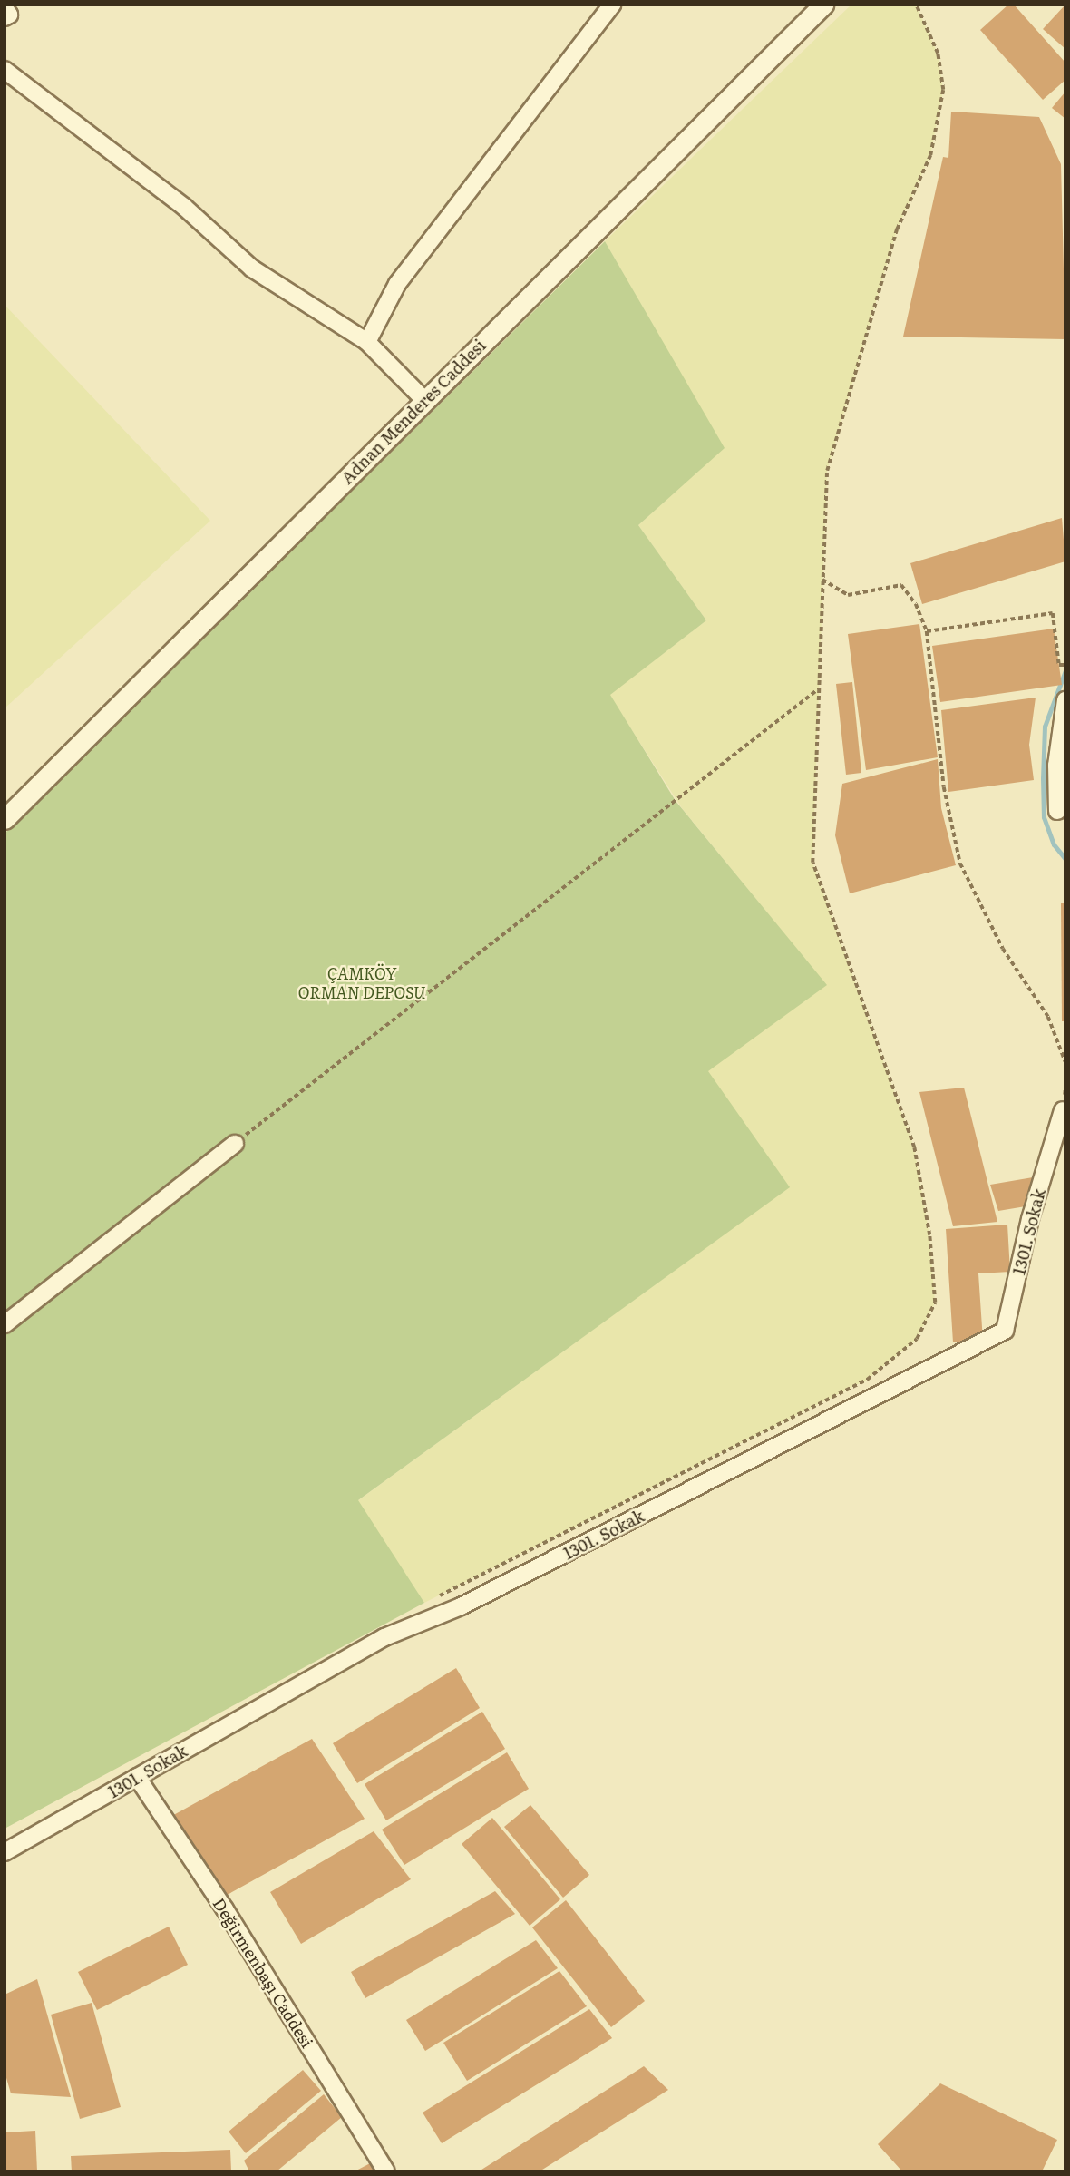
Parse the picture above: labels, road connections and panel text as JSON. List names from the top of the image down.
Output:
{
  "streets": {
    "street": ["Adnan Menderes Caddesi", "1301. Sokak", "Değirmenbaşı Caddesi"]
  },
  "crossings": [
    ["1301. Sokak", "Değirmenbaşı Caddesi"]
  ],
  "parks": ["ÇAMKÖY ORMAN DEPOSU"]
}
